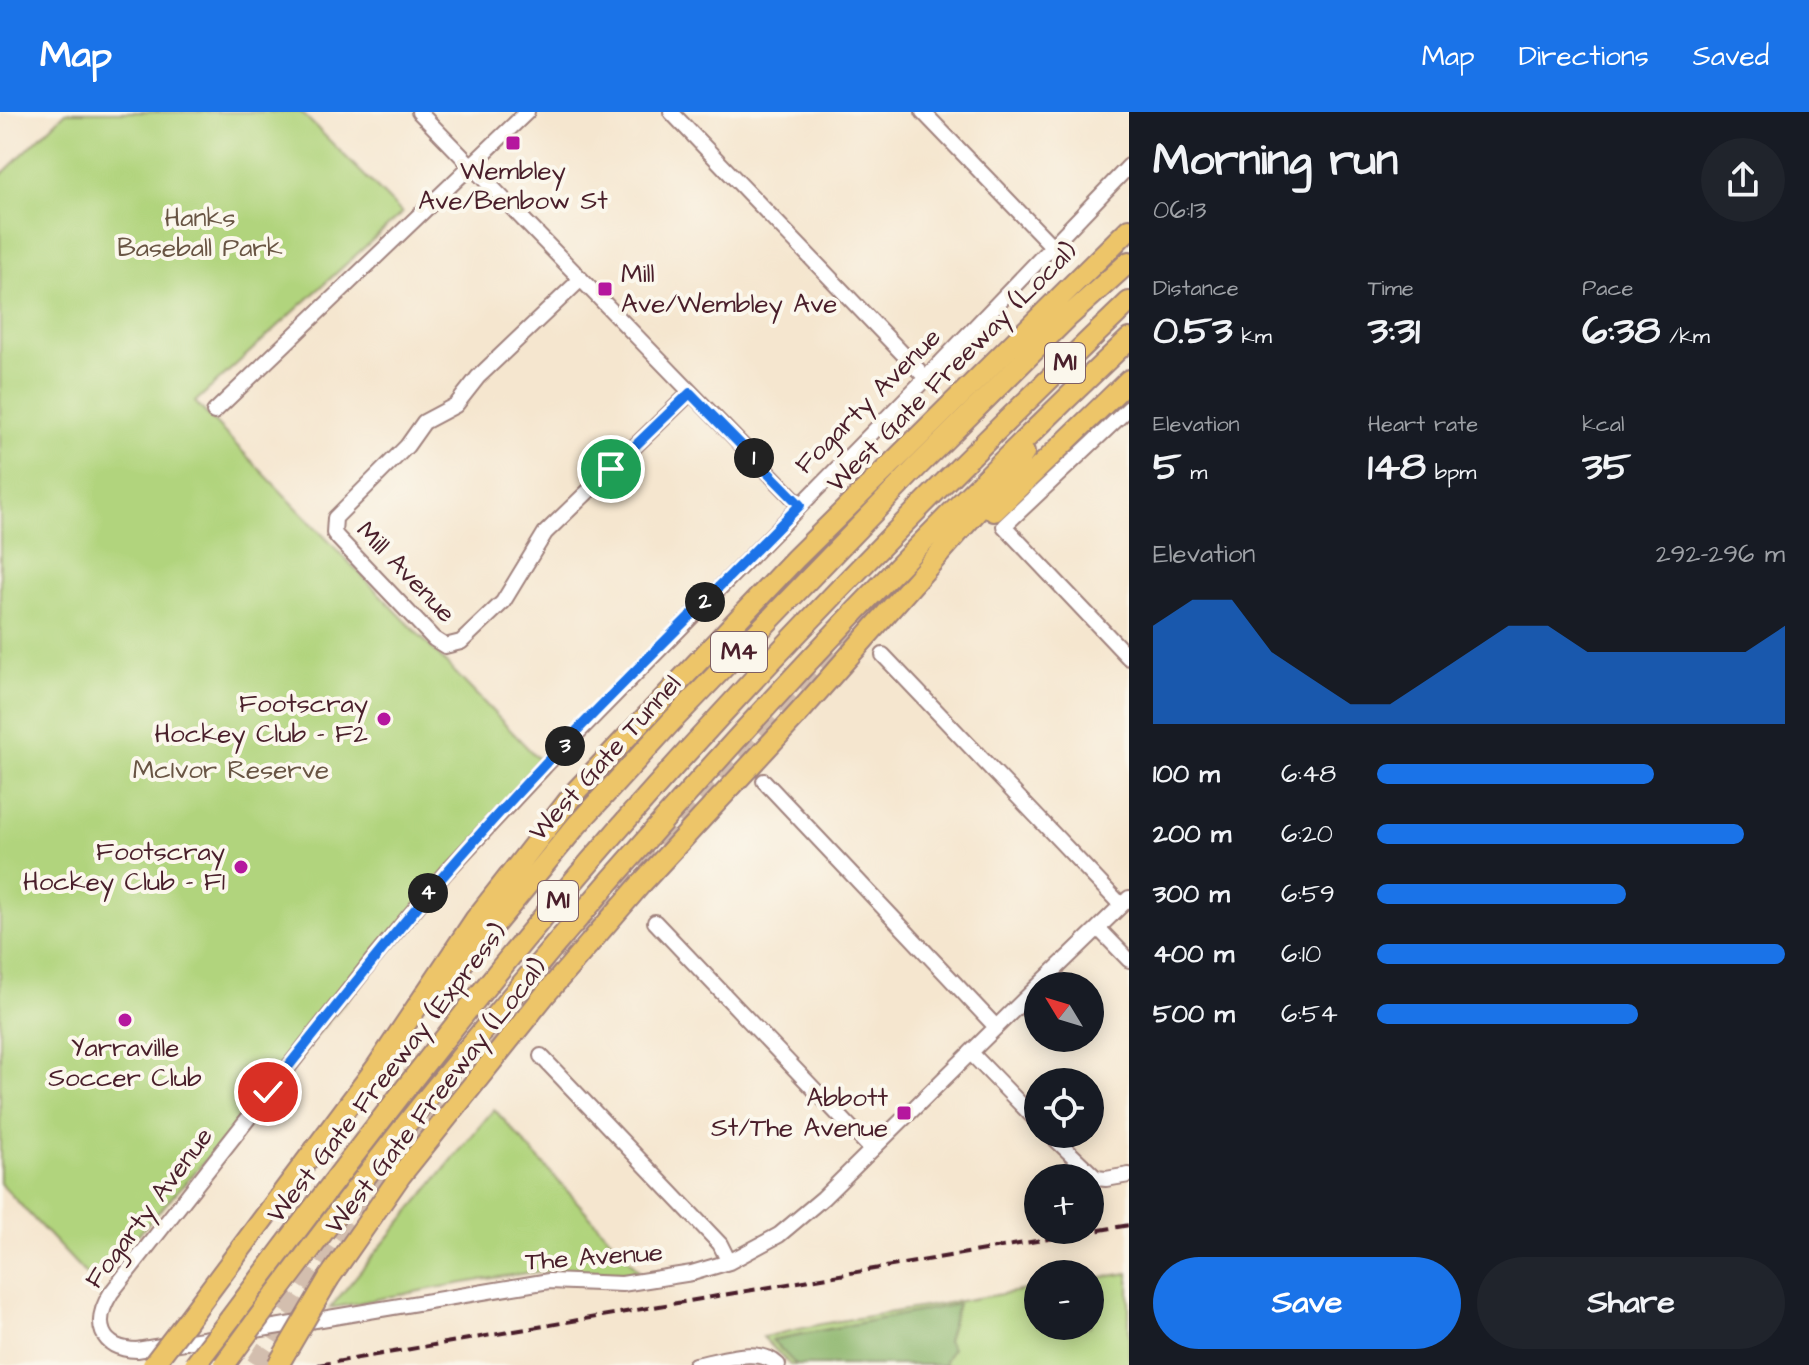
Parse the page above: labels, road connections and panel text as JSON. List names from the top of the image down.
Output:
{
  "streets": {
    "highway": [
      "M1",
      "West Gate Freeway (Local)",
      "M4",
      "West Gate Tunnel",
      "West Gate Freeway (Express)"
    ],
    "street": ["Fogarty Avenue", "Mill Avenue", "The Avenue"]
  },
  "crossings": [
    ["M1", "West Gate Freeway (Local)"],
    ["M1", "West Gate Freeway (Express)"],
    ["West Gate Freeway (Local)", "West Gate Tunnel"],
    ["West Gate Freeway (Local)", "West Gate Freeway (Express)"],
    ["Fogarty Avenue", "The Avenue"]
  ],
  "parks": ["Hanks Baseball Park", "McIvor Reserve"],
  "places": {
    "transit": ["Wembley Ave/Benbow St", "Mill Ave/Wembley Ave", "Abbott St/The Avenue"],
    "other": ["Footscray Hockey Club - F2", "Footscray Hockey Club - F1", "Yarraville Soccer Club"]
  },
  "north": "top left",
  "page": {
    "header": "Map",
    "nav": ["Map", "Directions", "Saved"],
    "heading": ["Morning run", "06:13"],
    "stats": [
      ["Distance", "0.53 km"],
      ["Time", "3:31"],
      ["Pace", "6:38 /km"],
      ["Elevation", "5 m"],
      ["Heart rate", "148 bpm"],
      ["kcal", "35"]
    ],
    "pins": [
      "1",
      "2",
      "3",
      "4"
    ],
    "chart": ["Elevation", "292–296 m"],
    "list": [
      {
        "name": "100 m",
        "note": "6:48"
      },
      {
        "name": "200 m",
        "note": "6:20"
      },
      {
        "name": "300 m",
        "note": "6:59"
      },
      {
        "name": "400 m",
        "note": "6:10"
      },
      {
        "name": "500 m",
        "note": "6:54"
      }
    ],
    "map_buttons": ["+", "−"],
    "buttons": ["Save", "Share"]
  }
}
